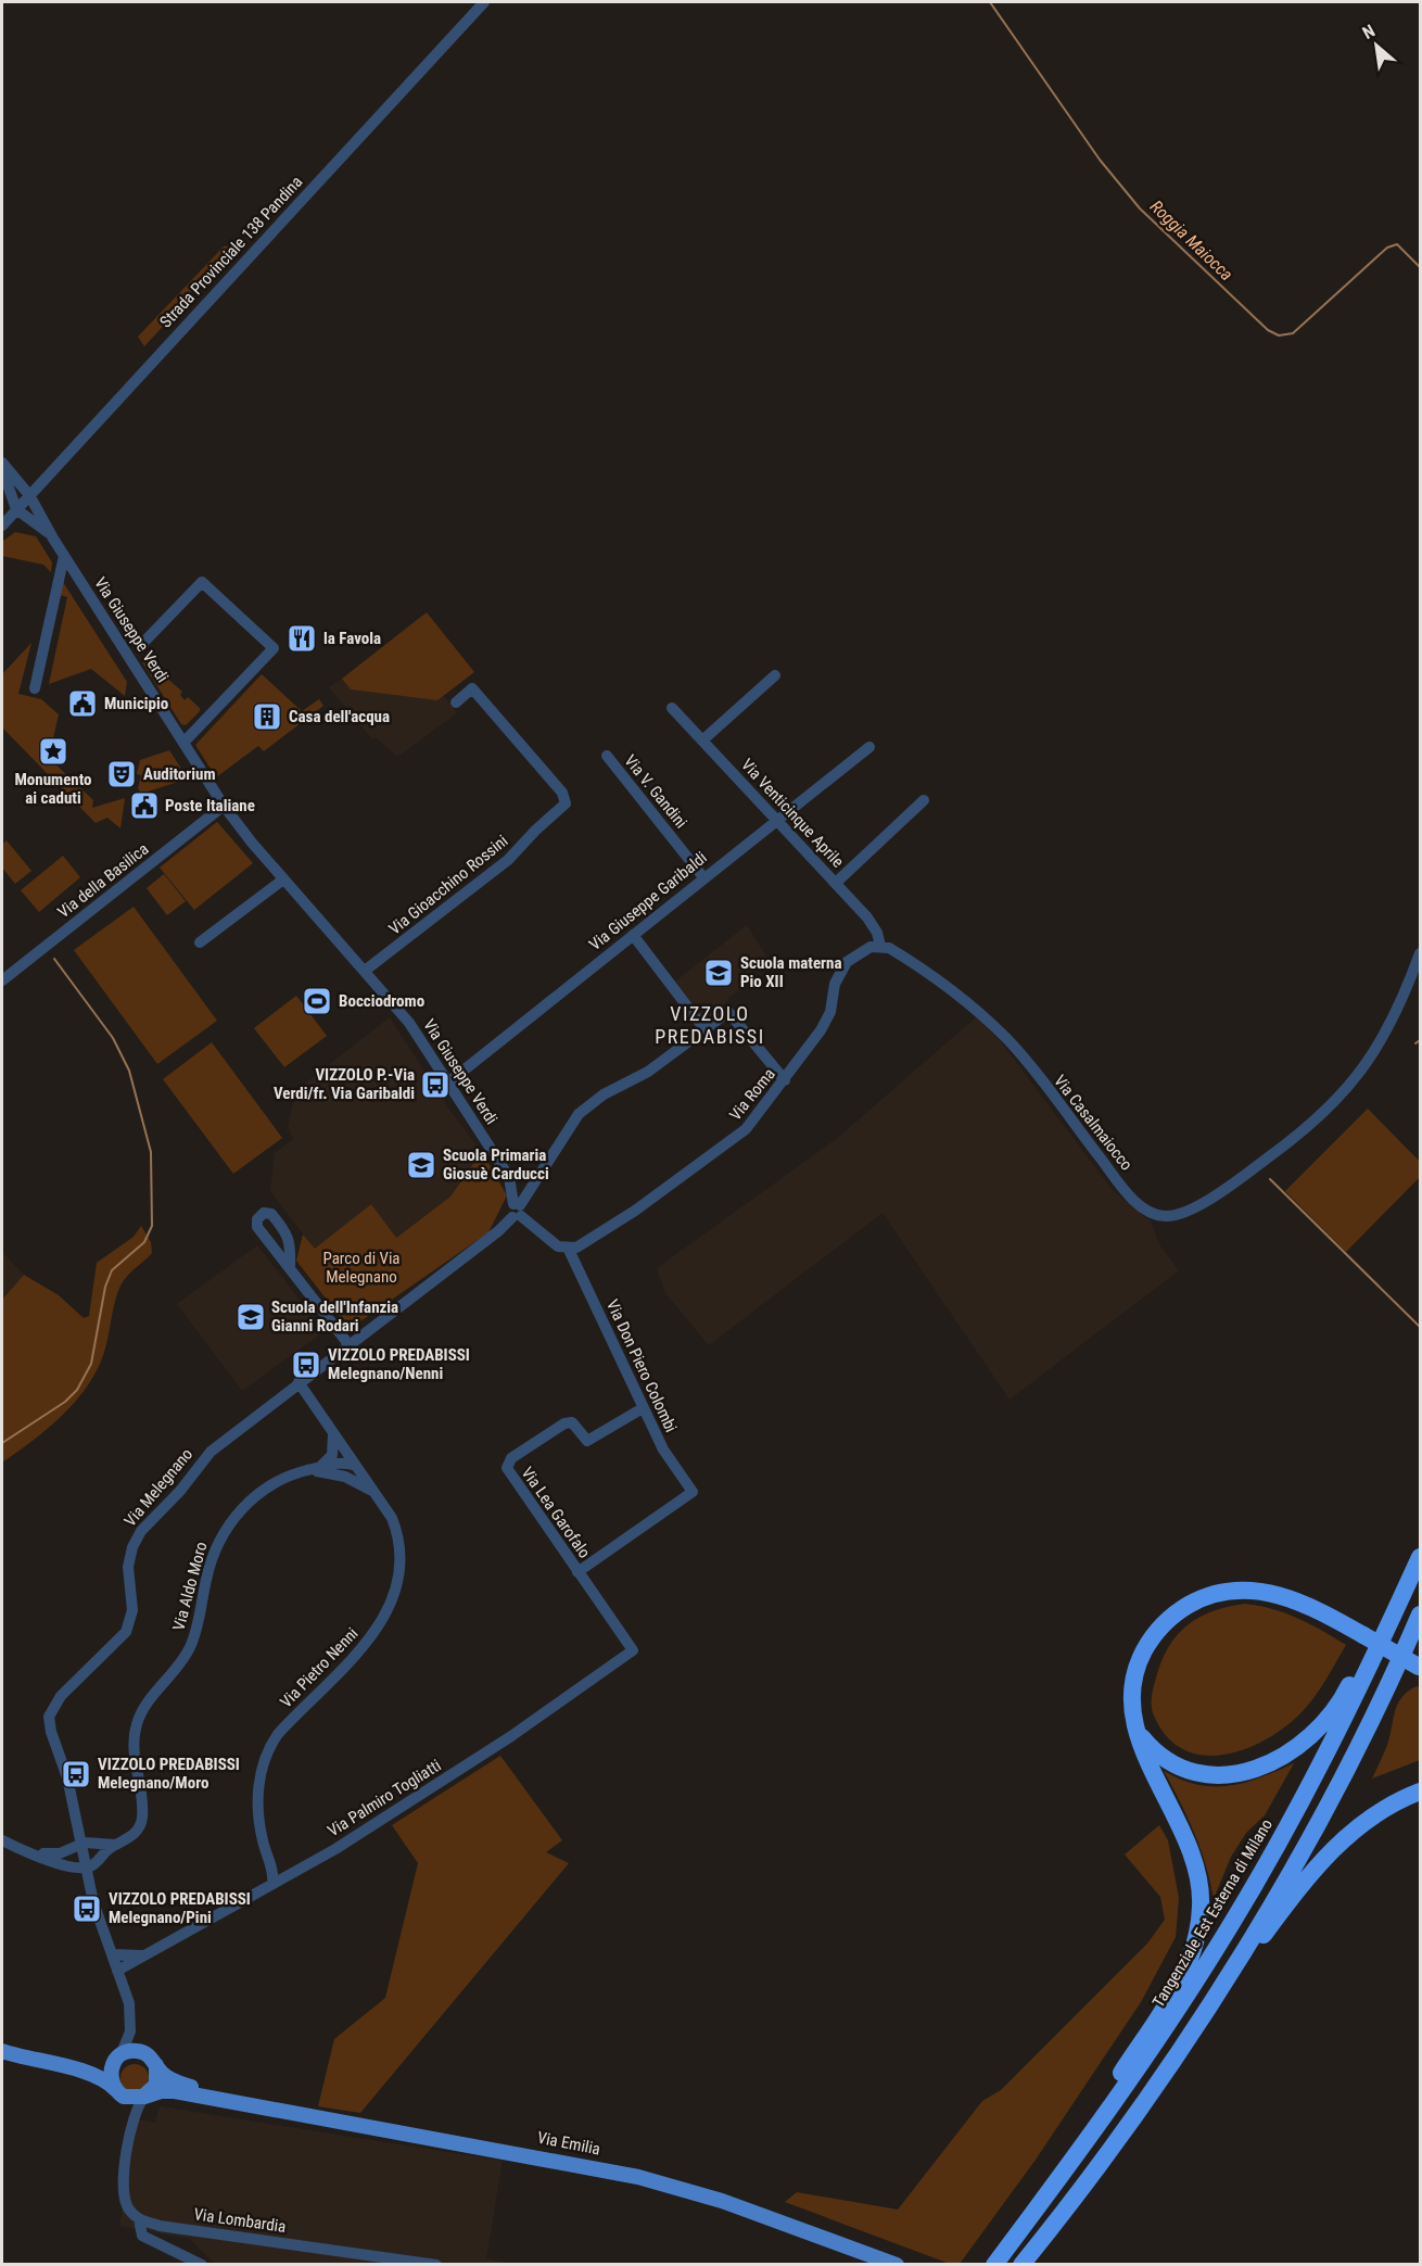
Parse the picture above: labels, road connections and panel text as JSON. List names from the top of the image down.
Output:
{
  "streets": {
    "highway": ["Tangenziale Est Esterna di Milano"],
    "main road": ["Via Emilia"],
    "street": [
      "Strada Provinciale 138 Pandina",
      "Via Giuseppe Verdi",
      "Via V. Gandini",
      "Via Venticinque Aprile",
      "Via della Basilica",
      "Via Gioacchino Rossini",
      "Via Giuseppe Garibaldi",
      "Via Roma",
      "Via Casalmaiocco",
      "Via Don Piero Colombi",
      "Via Melegnano",
      "Via Lea Garofalo",
      "Via Aldo Moro",
      "Via Pietro Nenni",
      "Via Palmiro Togliatti",
      "Via Lombardia"
    ]
  },
  "crossings": [
    ["Strada Provinciale 138 Pandina", "Via Giuseppe Verdi"],
    ["Via Giuseppe Verdi", "Via della Basilica"],
    ["Via Giuseppe Verdi", "Via Gioacchino Rossini"],
    ["Via Giuseppe Verdi", "Via Giuseppe Garibaldi"],
    ["Via Giuseppe Verdi", "Via Melegnano"],
    ["Via V. Gandini", "Via Giuseppe Garibaldi"],
    ["Via Venticinque Aprile", "Via Giuseppe Garibaldi"],
    ["Via Venticinque Aprile", "Via Roma"],
    ["Via Venticinque Aprile", "Via Casalmaiocco"],
    ["Via Roma", "Via Casalmaiocco"],
    ["Via Roma", "Via Don Piero Colombi"],
    ["Via Roma", "Via Melegnano"],
    ["Via Don Piero Colombi", "Via Lea Garofalo"],
    ["Via Melegnano", "Via Aldo Moro"],
    ["Via Melegnano", "Via Pietro Nenni"],
    ["Via Melegnano", "Via Palmiro Togliatti"],
    ["Via Melegnano", "Via Emilia"],
    ["Via Lea Garofalo", "Via Palmiro Togliatti"],
    ["Via Aldo Moro", "Via Pietro Nenni"],
    ["Via Pietro Nenni", "Via Palmiro Togliatti"]
  ],
  "districts": ["VIZZOLO PREDABISSI"],
  "water": ["Roggia Maiocca"],
  "parks": ["Parco di Via Melegnano"],
  "places": {
    "restaurant": ["la Favola"],
    "public building": ["Municipio", "Poste Italiane"],
    "building": ["Casa dell'acqua"],
    "place": ["Monumento ai caduti"],
    "theatre": ["Auditorium"],
    "school or university": ["Scuola materna Pio XII", "Scuola Primaria Giosuè Carducci", "Scuola dell'Infanzia Gianni Rodari"],
    "sports": ["Bocciodromo"],
    "bus stop": [
      "VIZZOLO P.-Via Verdi/fr. Via Garibaldi",
      "VIZZOLO PREDABISSI Melegnano/Nenni",
      "VIZZOLO PREDABISSI Melegnano/Moro",
      "VIZZOLO PREDABISSI Melegnano/Pini"
    ]
  },
  "north": "top left"
}
